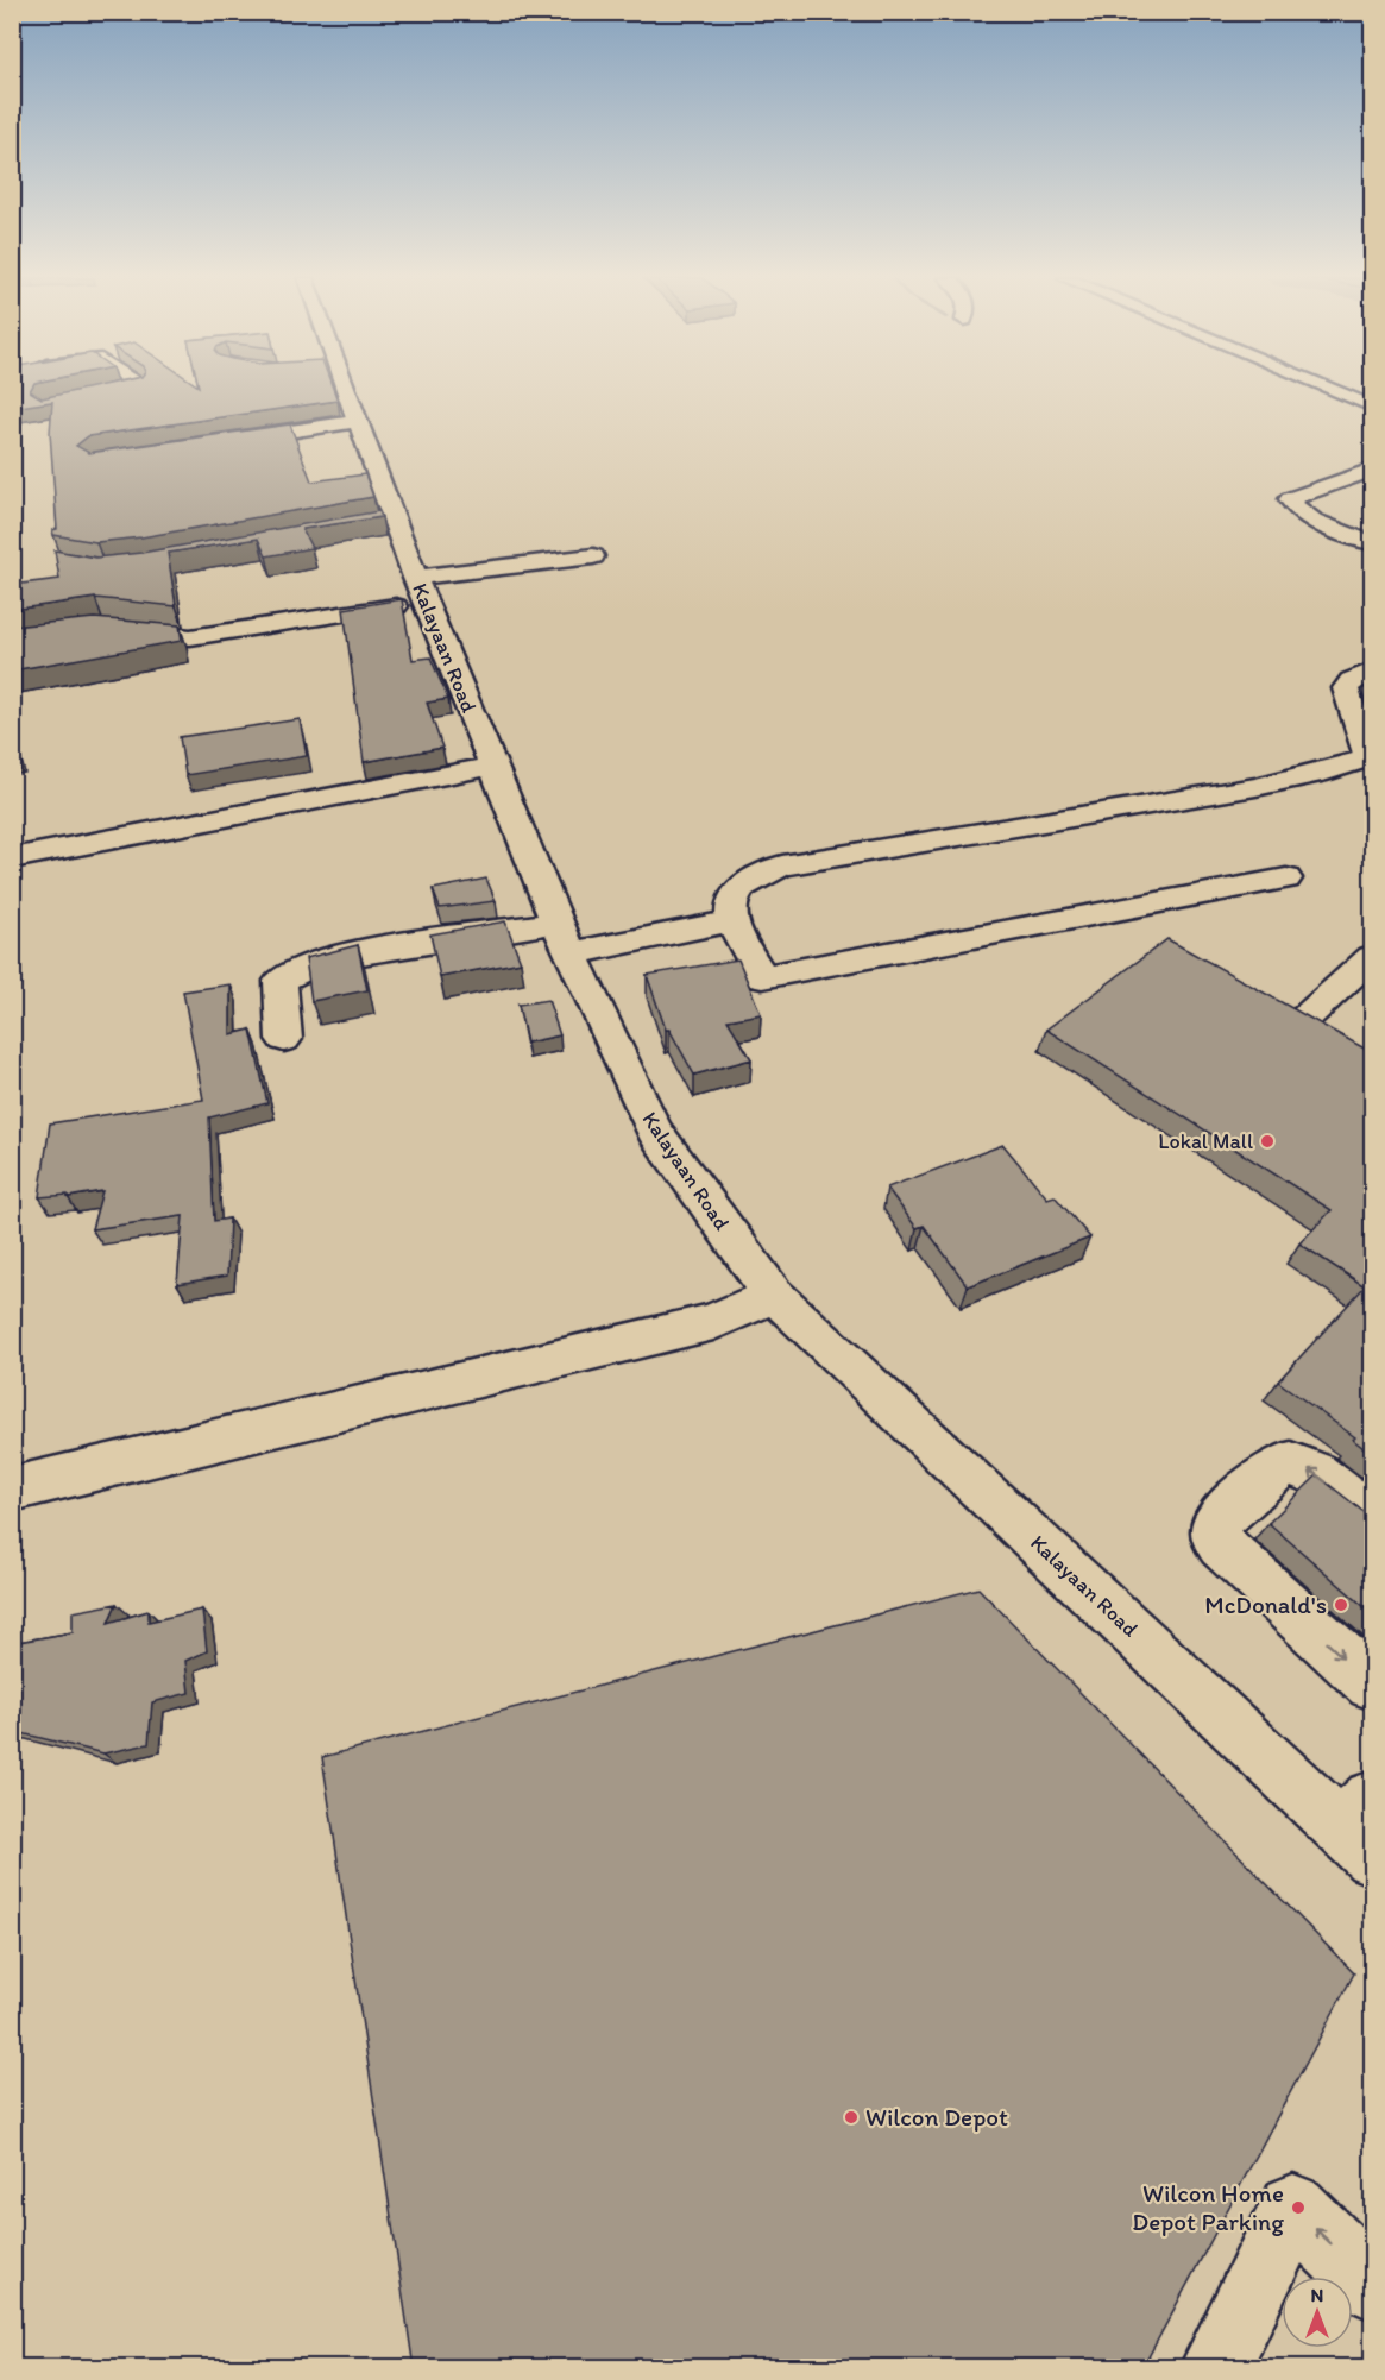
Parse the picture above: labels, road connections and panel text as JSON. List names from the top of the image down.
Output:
{
  "streets": {
    "street": ["Kalayaan Road"]
  },
  "places": [
    "Lokal Mall",
    "McDonald's",
    "Wilcon Depot",
    "Wilcon Home Depot Parking"
  ],
  "north": "top"
}
